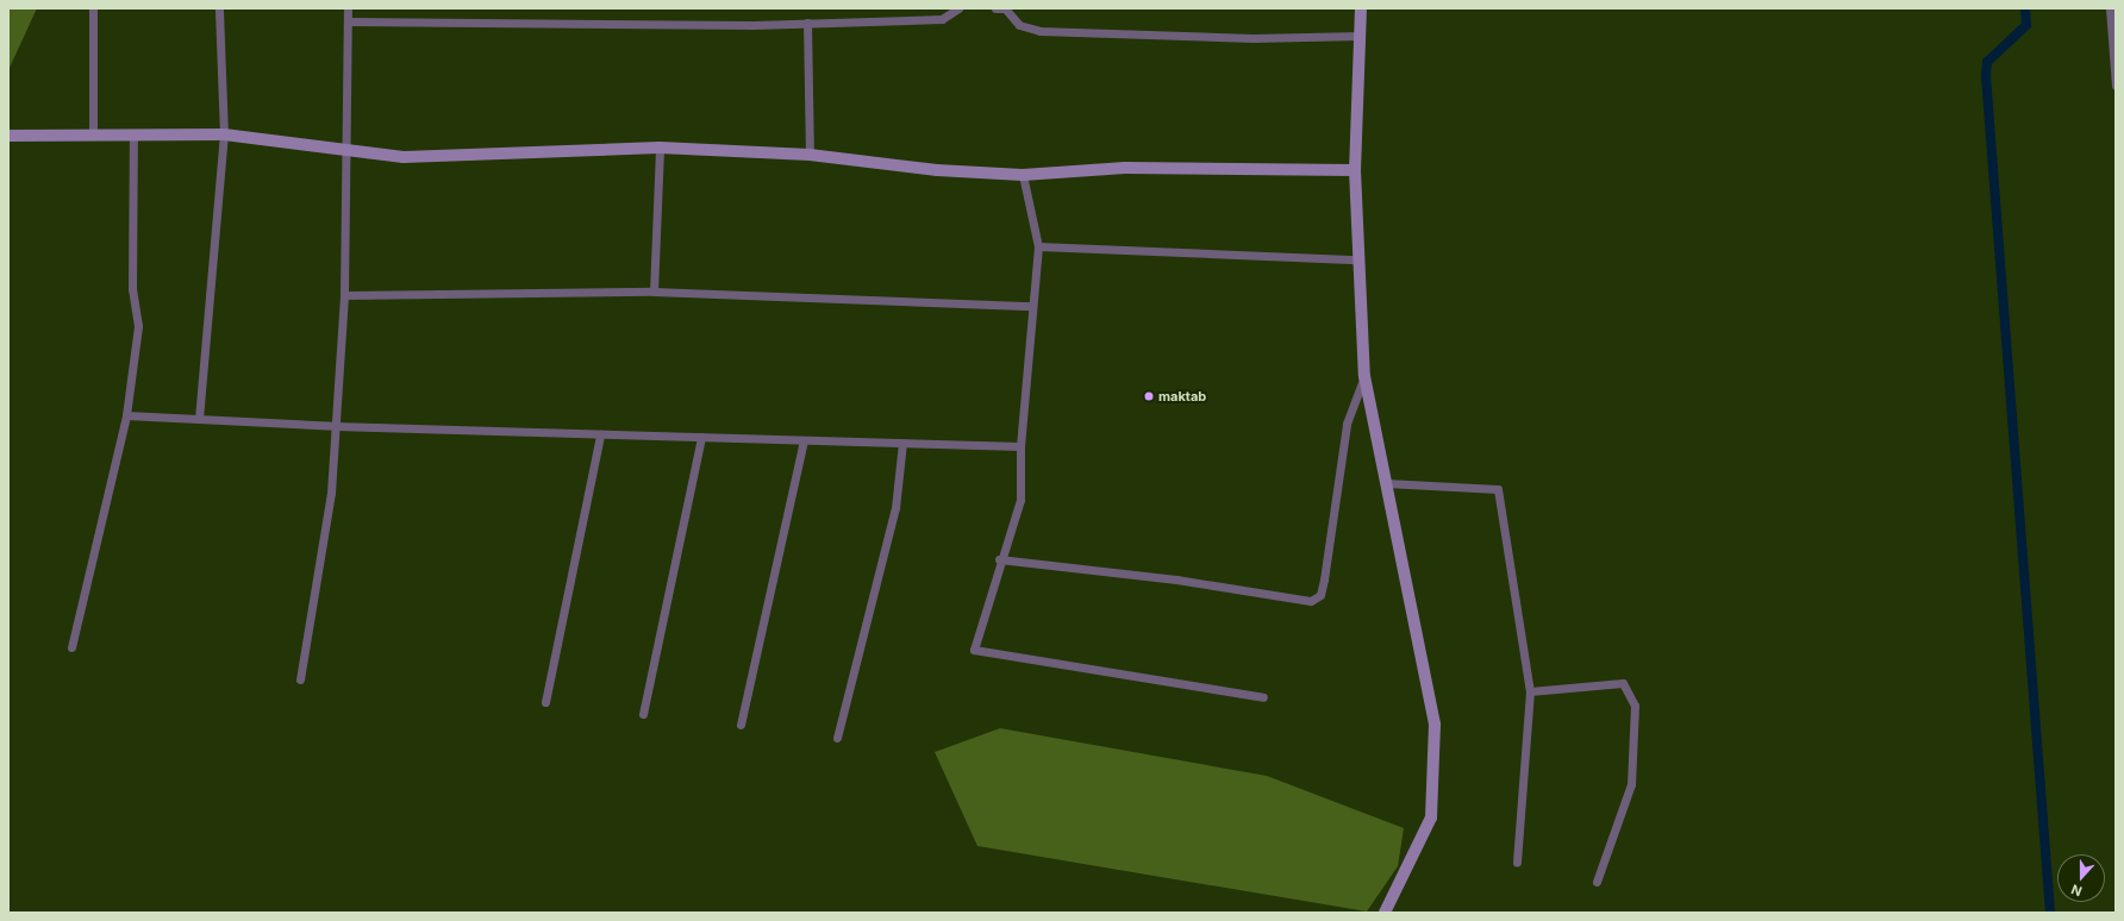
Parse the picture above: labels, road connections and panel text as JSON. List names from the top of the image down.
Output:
{
  "places": ["maktab"],
  "north": "bottom"
}
